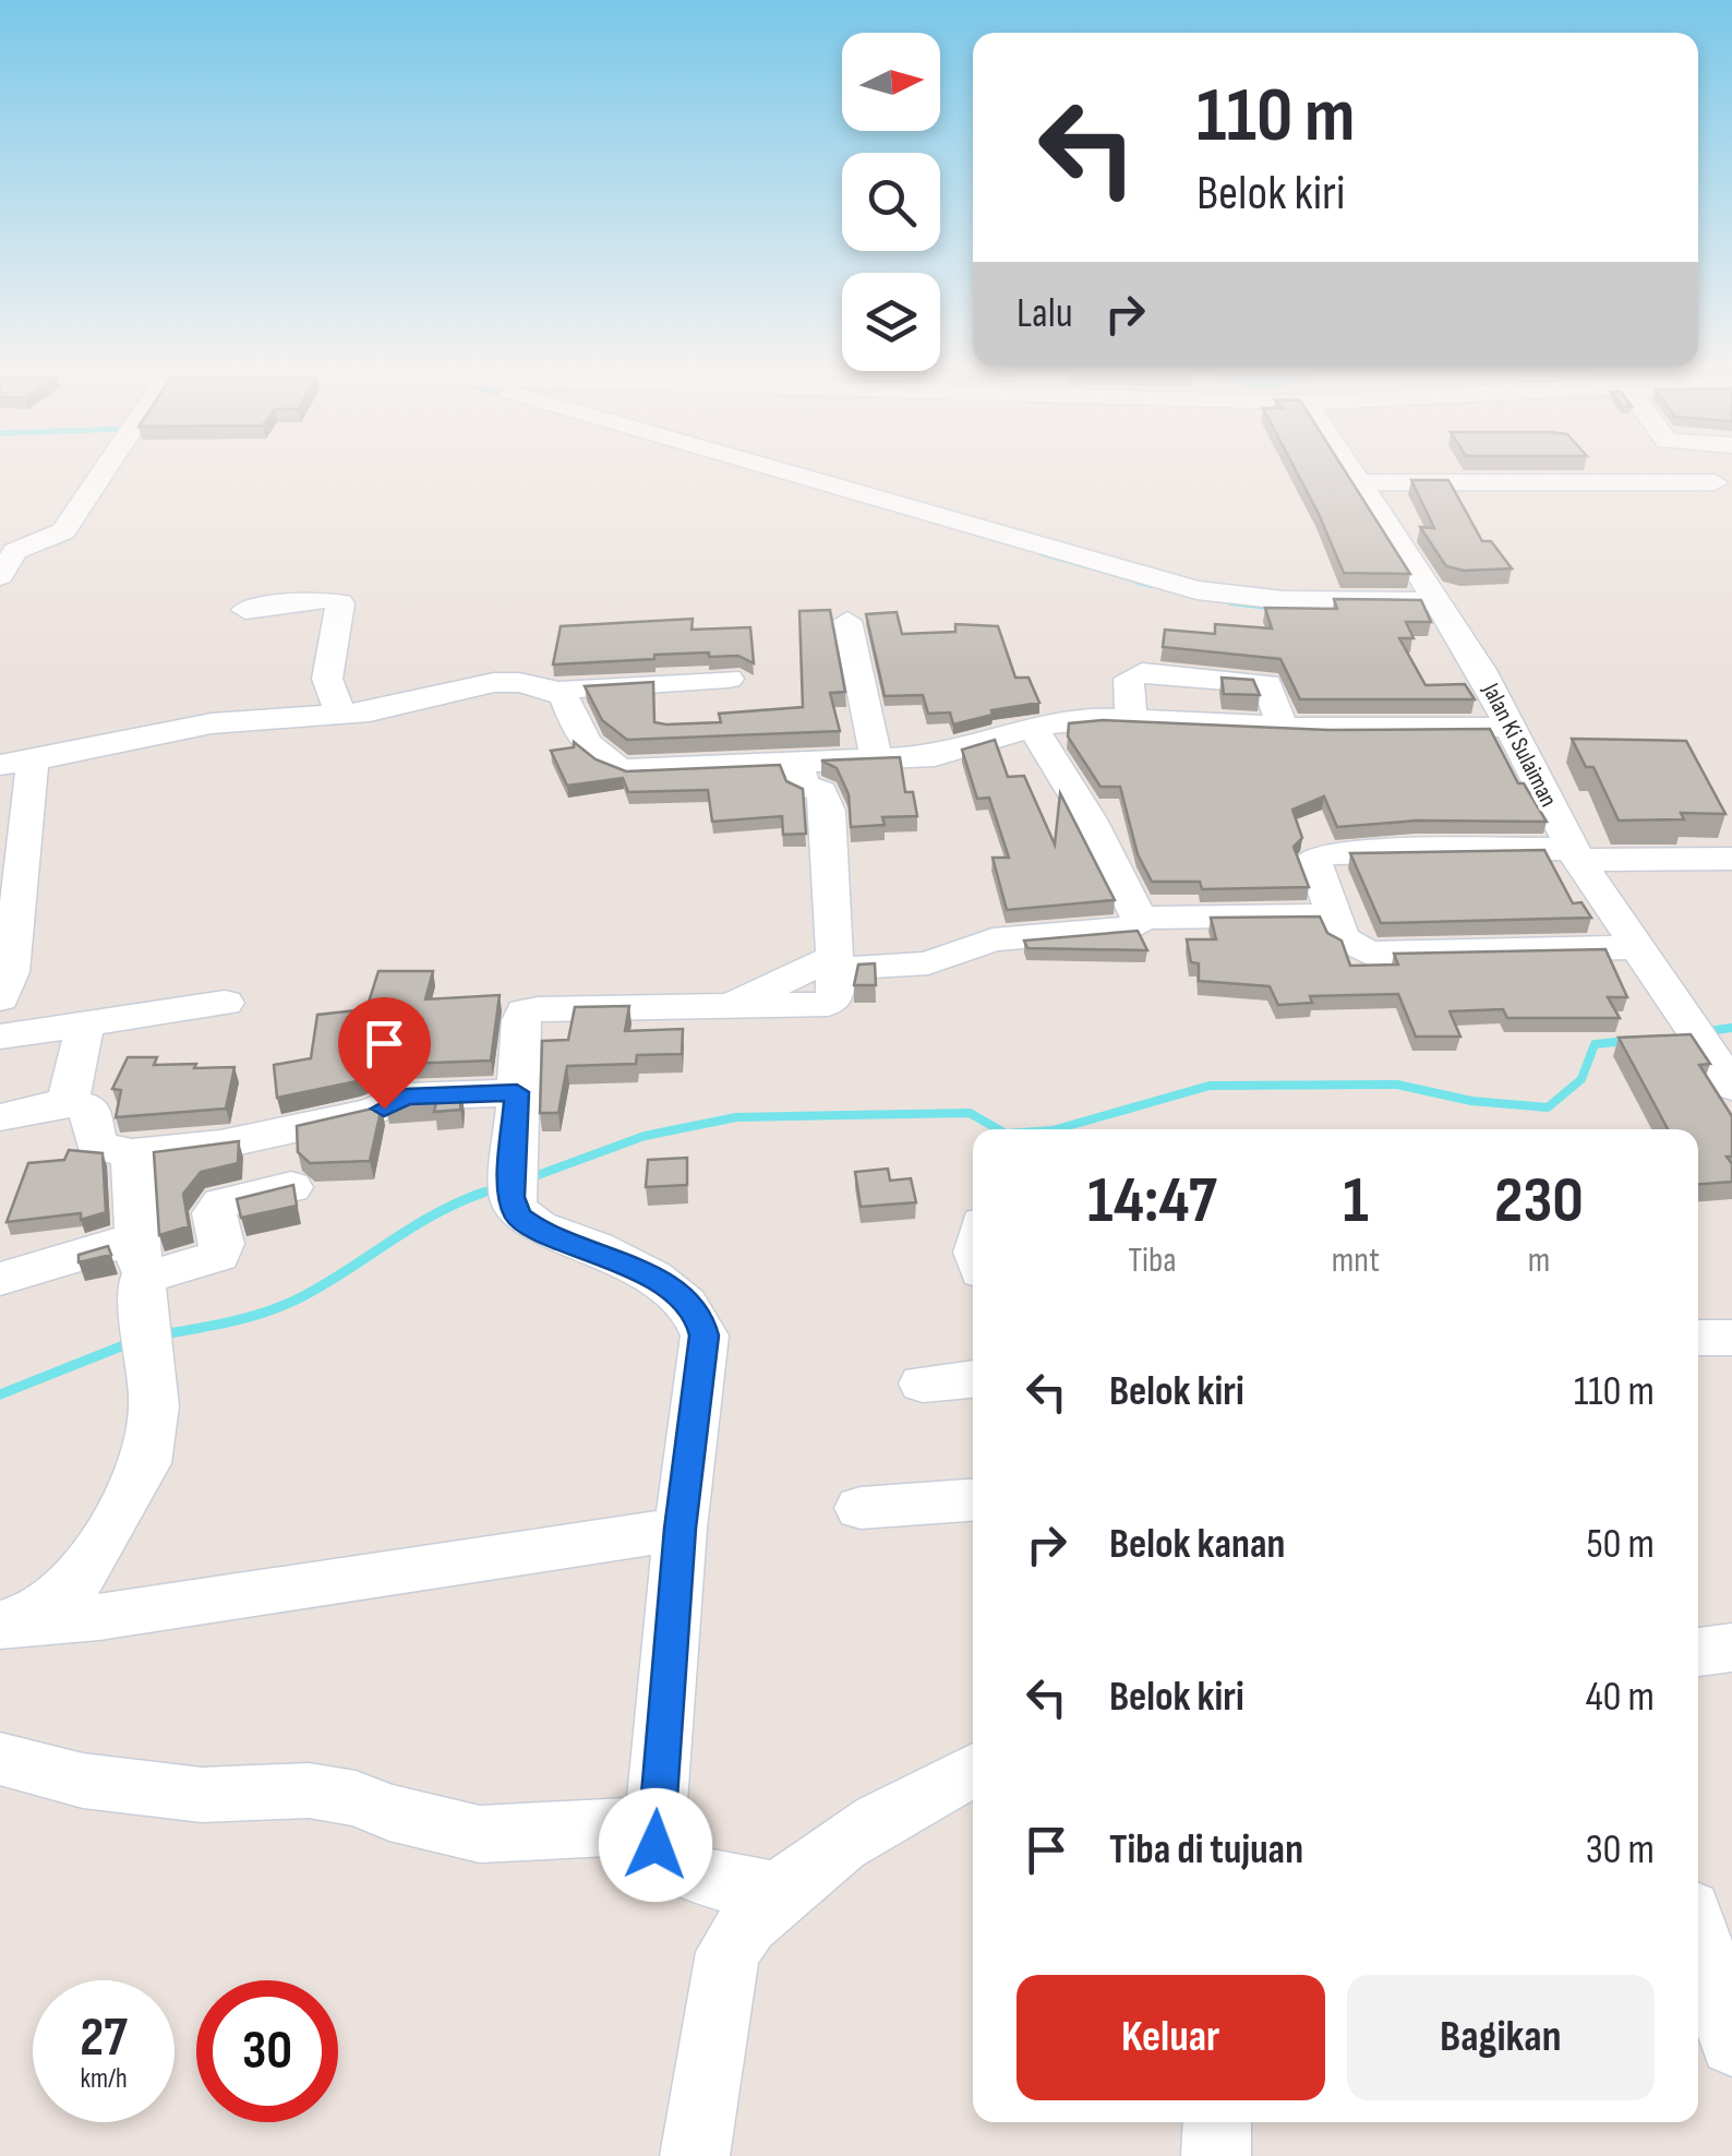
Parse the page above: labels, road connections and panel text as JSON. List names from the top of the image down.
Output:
{
  "streets": {
    "street": ["Jalan Ki Sulaiman"]
  },
  "north": "right",
  "page": {
    "turn": ["110 m", "Belok kiri"],
    "then": "Lalu",
    "eta": [
      "14:47",
      "Tiba",
      "1",
      "mnt",
      "230",
      "m"
    ],
    "list": [
      {
        "name": "Belok kiri",
        "value": "110 m"
      },
      {
        "name": "Belok kanan",
        "value": "50 m"
      },
      {
        "name": "Belok kiri",
        "value": "40 m"
      },
      {
        "name": "Tiba di tujuan",
        "value": "30 m"
      }
    ],
    "buttons": ["Keluar", "Bagikan"],
    "speed": "27 km/h",
    "limit": "30"
  }
}
